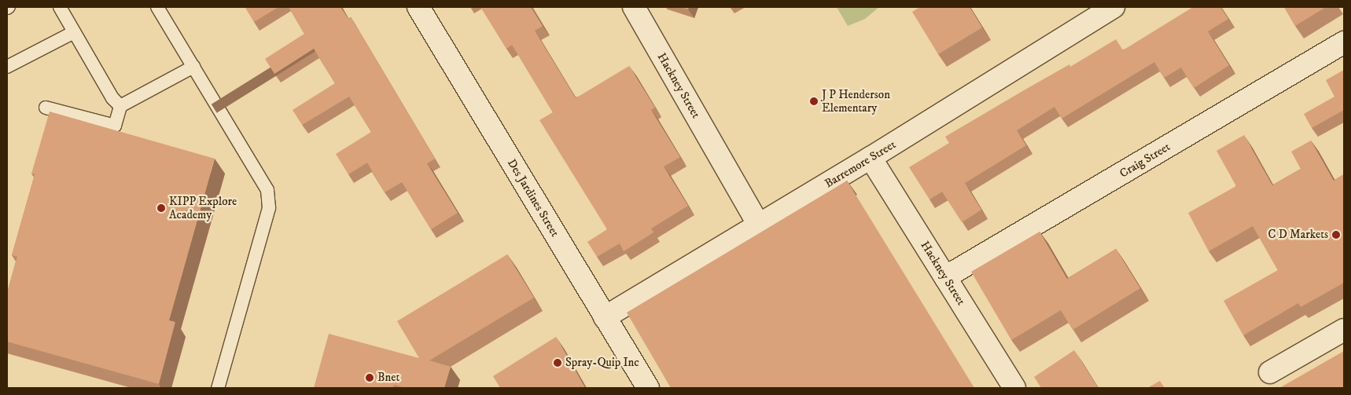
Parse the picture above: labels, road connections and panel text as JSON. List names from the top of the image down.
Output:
{
  "streets": {
    "street": [
      "Hackney Street",
      "Craig Street",
      "Barremore Street",
      "Des Jardines Street"
    ]
  },
  "crossings": [
    ["Hackney Street", "Craig Street"],
    ["Hackney Street", "Barremore Street"],
    ["Barremore Street", "Des Jardines Street"]
  ],
  "places": [
    "J P Henderson Elementary",
    "KIPP Explore Academy",
    "C D Markets",
    "Spray-Quip Inc",
    "Bnet"
  ]
}
